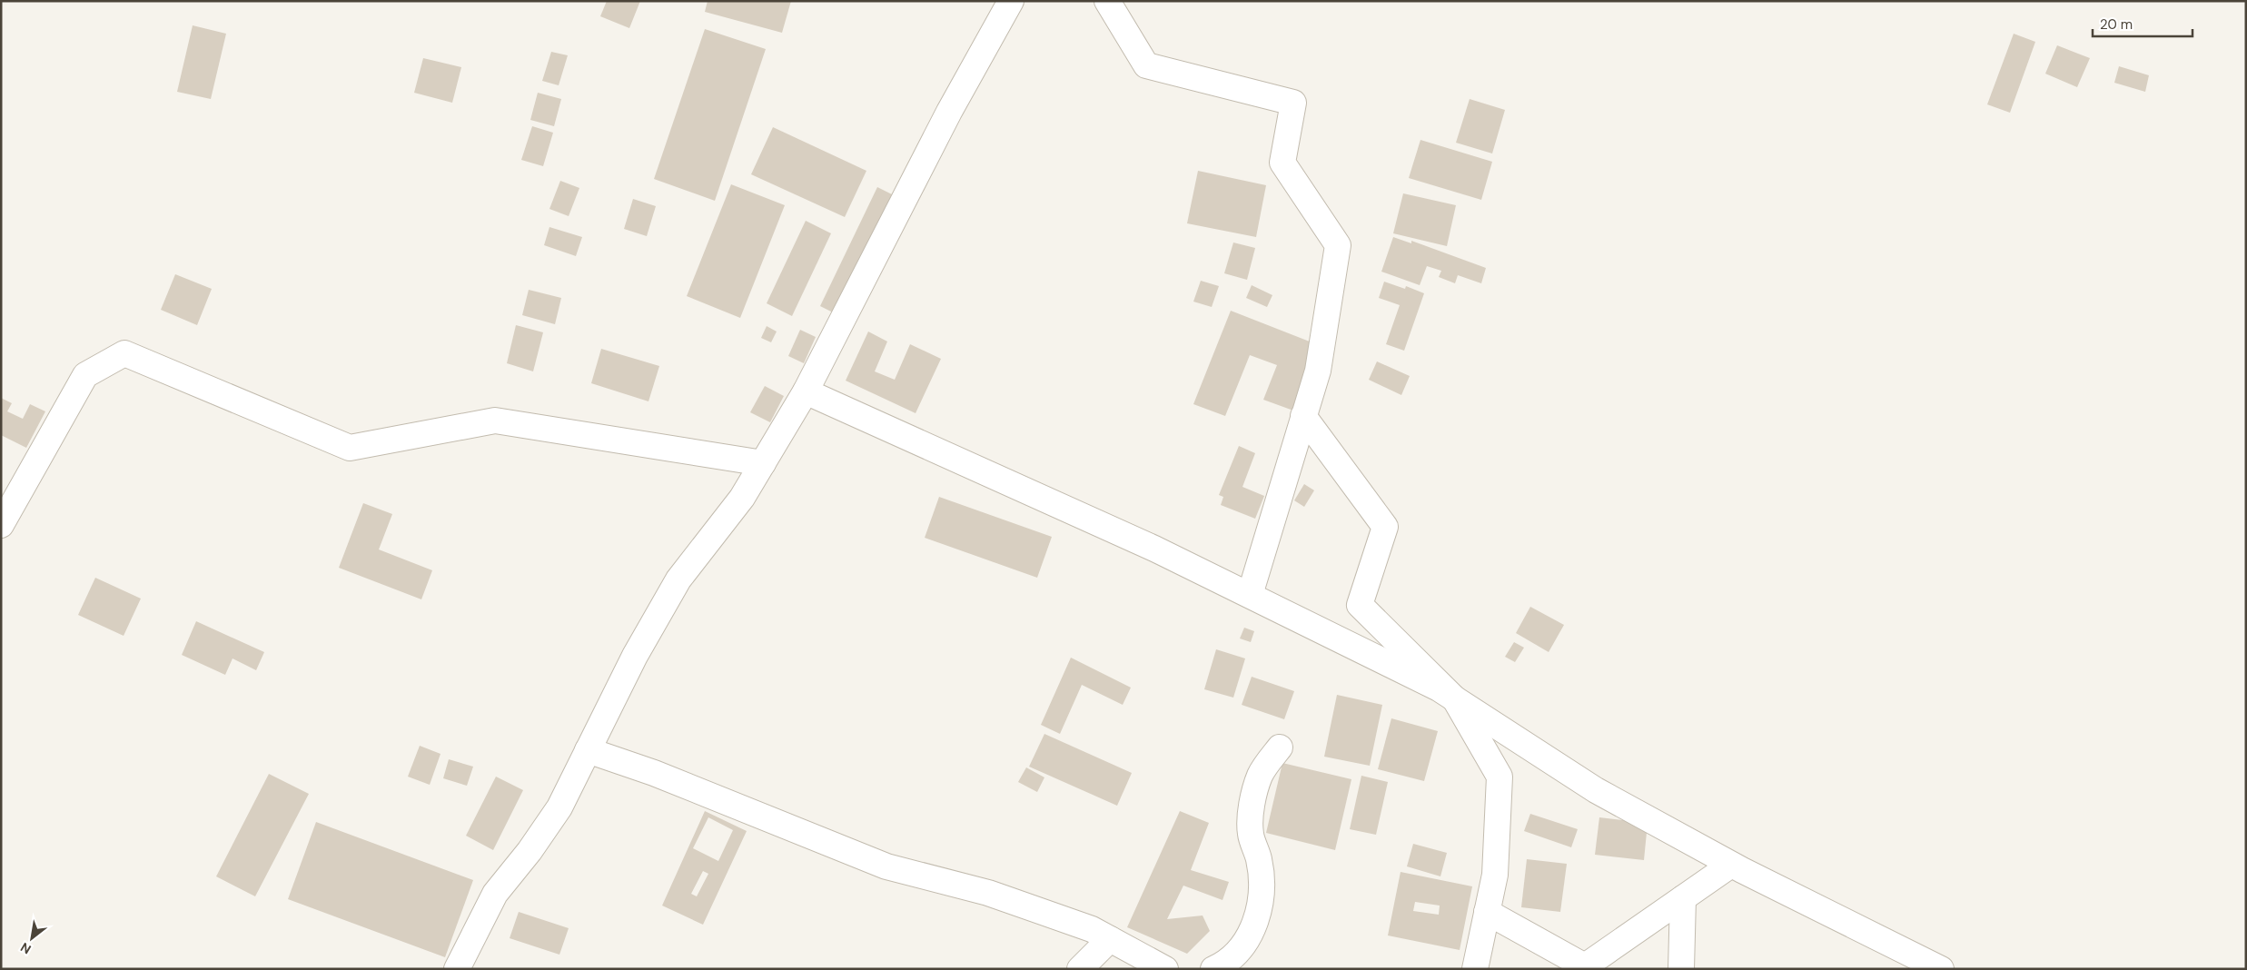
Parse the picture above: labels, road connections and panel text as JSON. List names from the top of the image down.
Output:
{
  "scale_bar": "20 m",
  "north": "bottom left"
}
